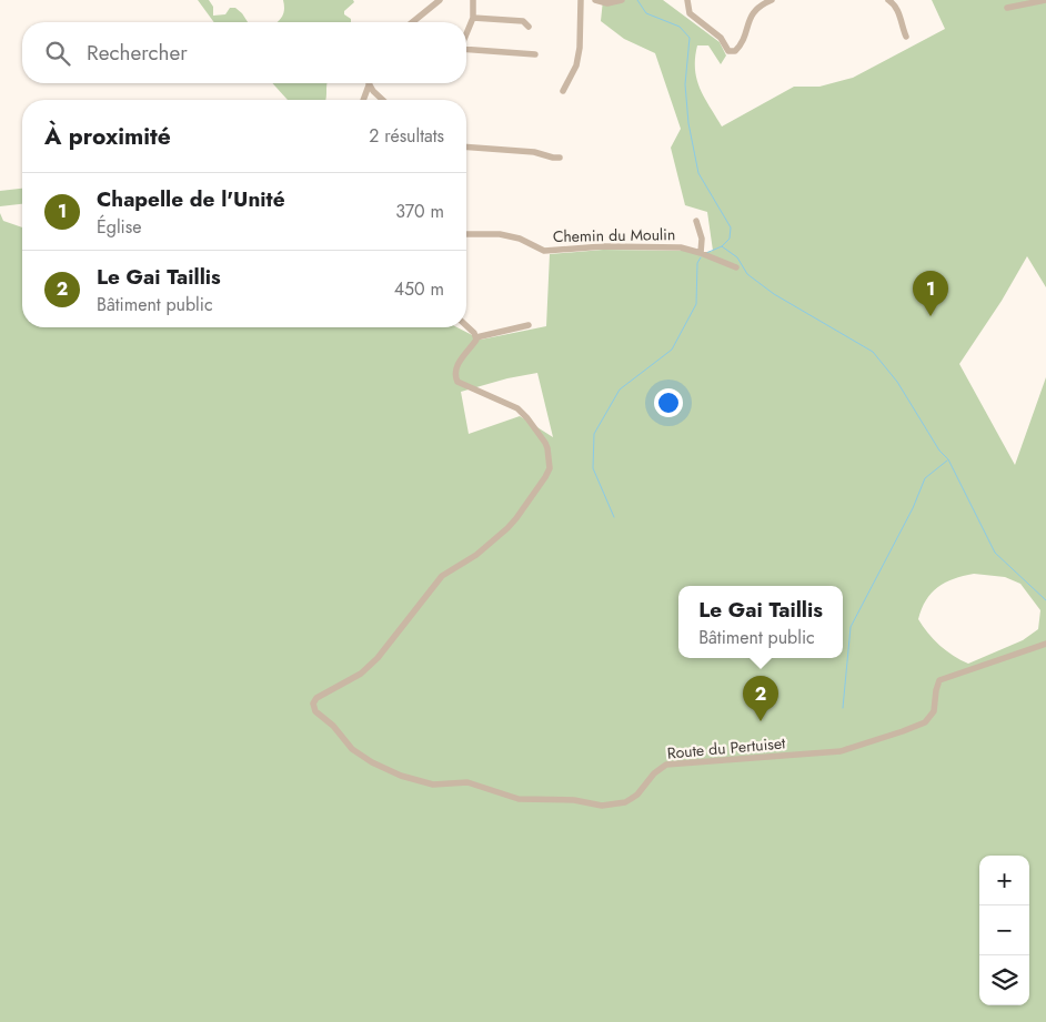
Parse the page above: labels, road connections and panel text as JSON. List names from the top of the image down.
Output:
{
  "streets": {
    "street": ["Chemin du Moulin", "Route du Pertuiset"]
  },
  "page": {
    "search": "Rechercher",
    "heading": ["À proximité", "2 résultats"],
    "list": [
      {
        "mark": "1",
        "name": "Chapelle de l'Unité",
        "note": "Église",
        "value": "370 m"
      },
      {
        "mark": "2",
        "name": "Le Gai Taillis",
        "note": "Bâtiment public",
        "value": "450 m"
      }
    ],
    "pins": ["1", "2"],
    "popup": ["Le Gai Taillis", "Bâtiment public"],
    "map_buttons": ["+", "−"]
  }
}
